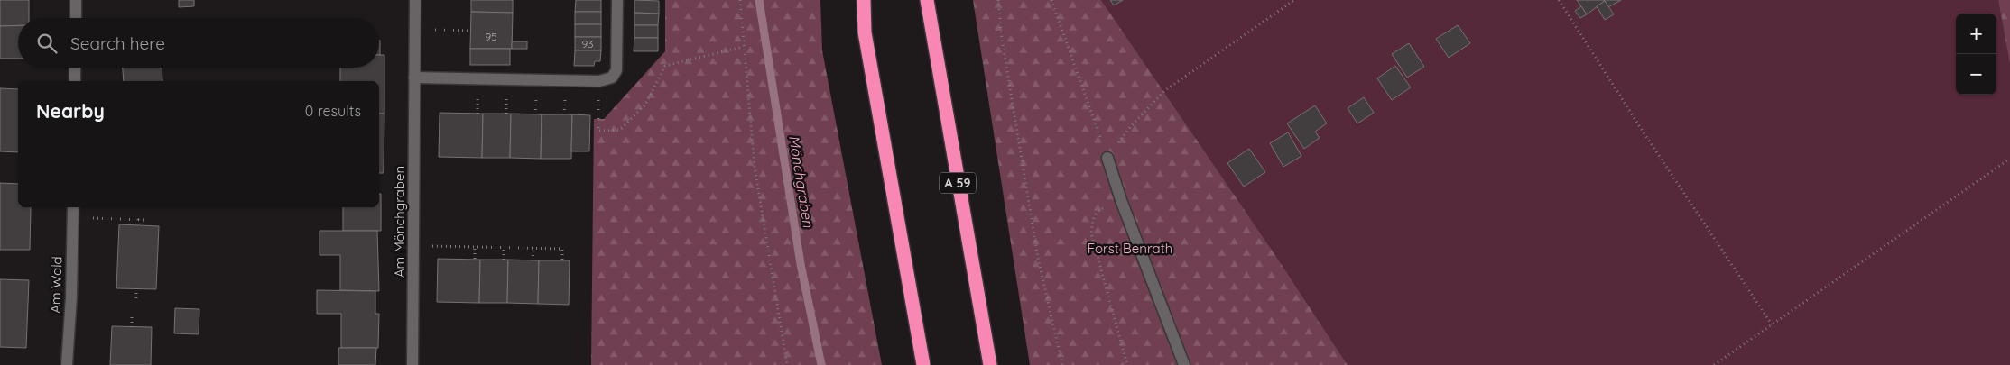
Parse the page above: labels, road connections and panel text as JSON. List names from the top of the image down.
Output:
{
  "streets": {
    "highway": ["A 59"],
    "street": ["Am Mönchgraben", "Am Wald"]
  },
  "water": ["Mönchgraben"],
  "parks": ["Forst Benrath"],
  "house_numbers": ["95", "93"],
  "page": {
    "map_buttons": ["+", "−"],
    "search": "Search here",
    "heading": ["Nearby", "0 results"]
  }
}
